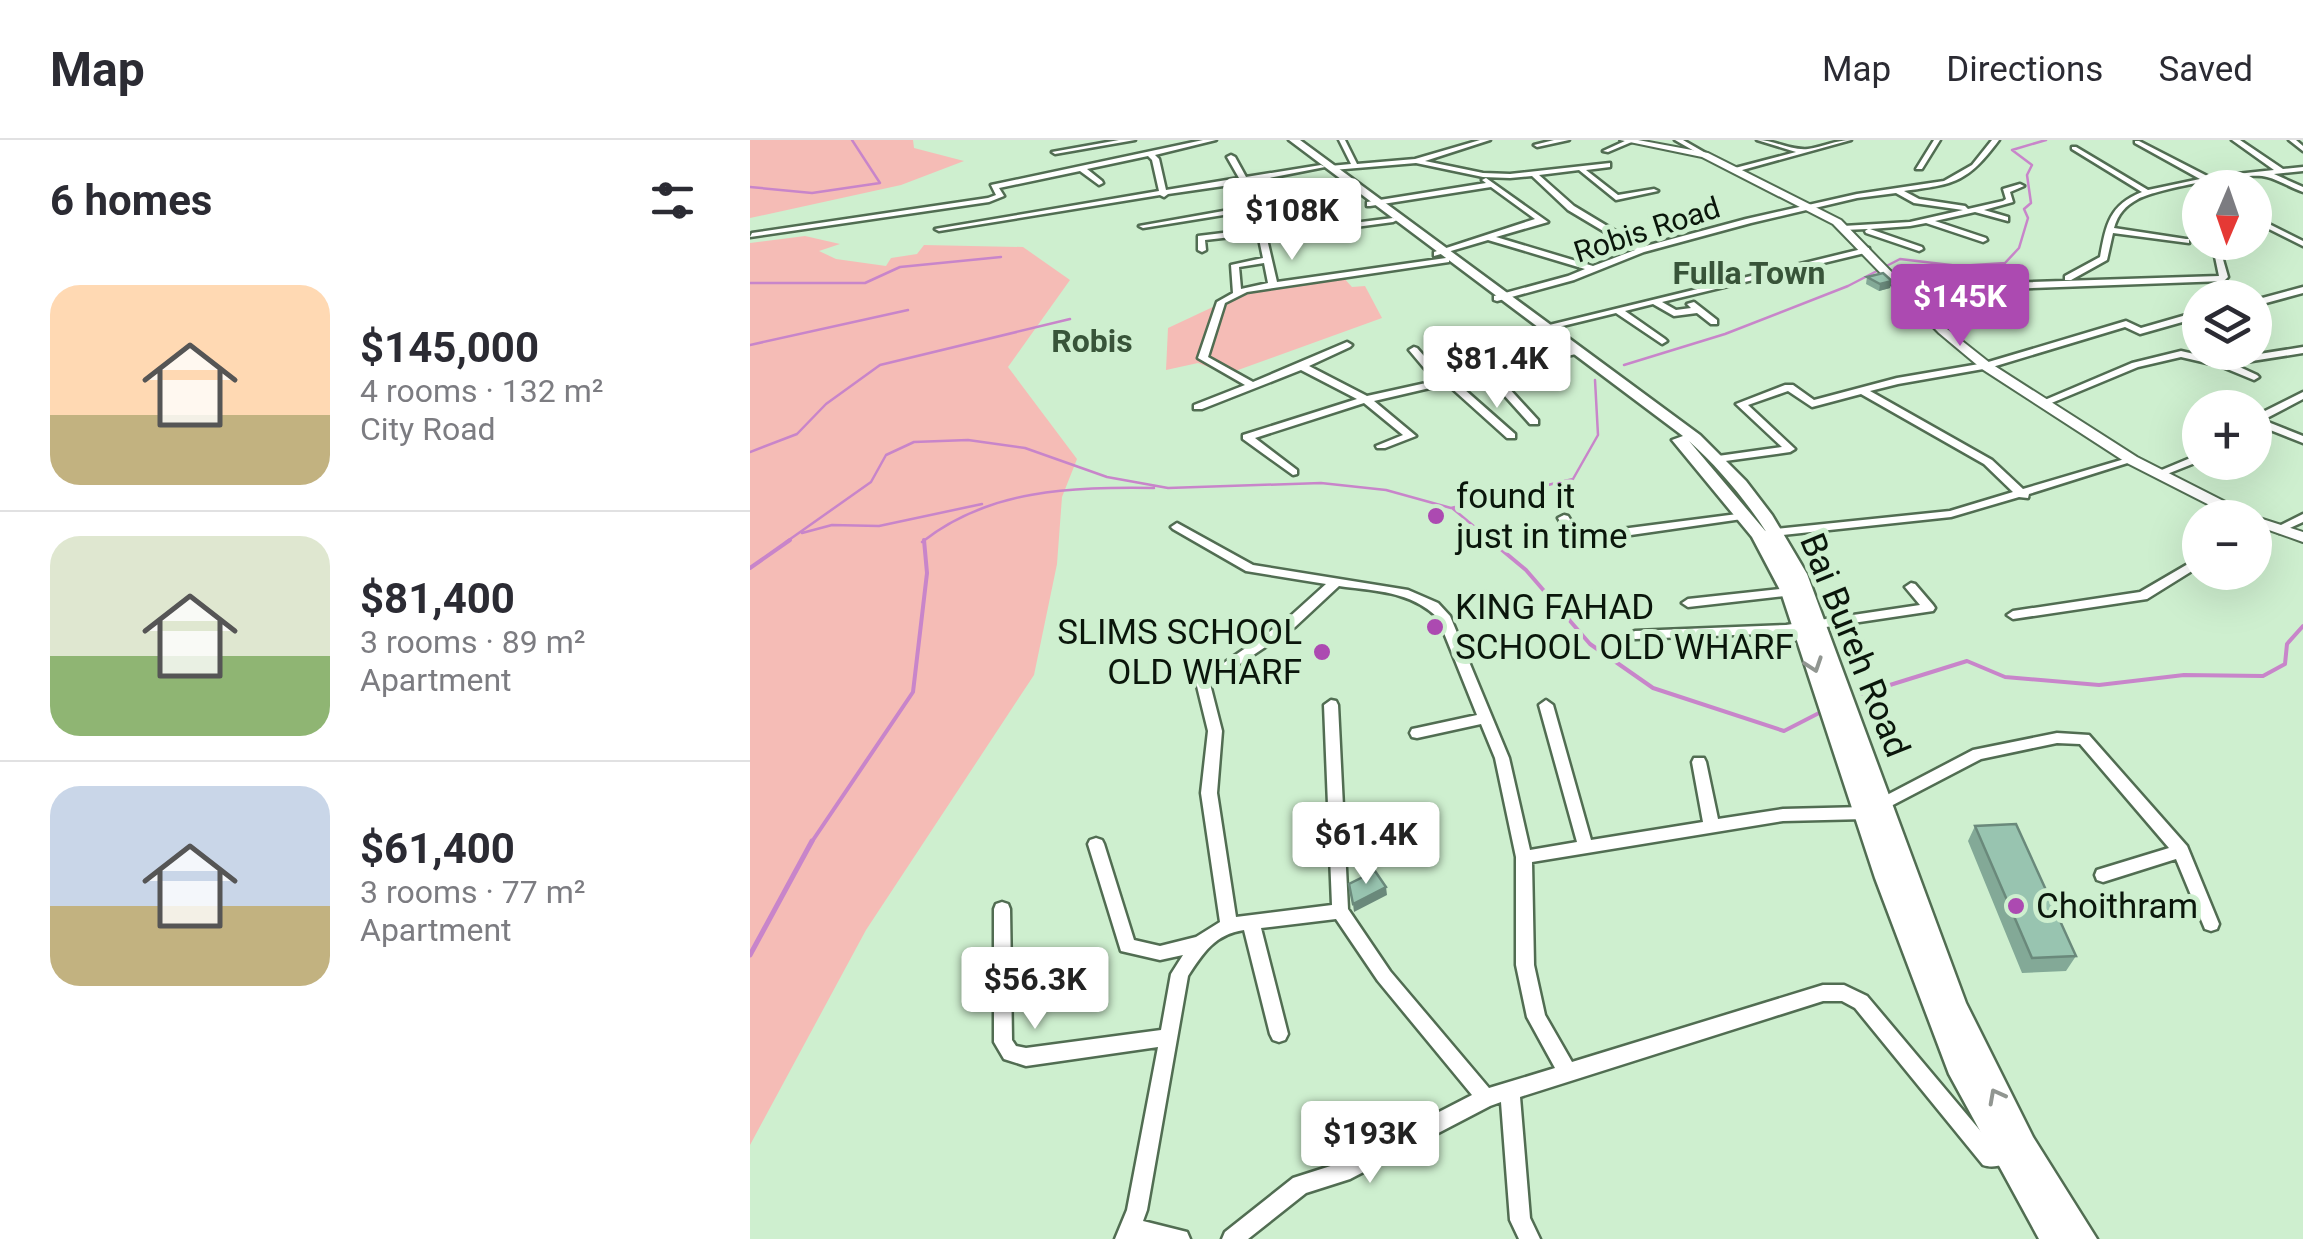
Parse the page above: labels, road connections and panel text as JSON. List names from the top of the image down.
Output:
{
  "streets": {
    "highway": ["Bai Bureh Road"],
    "street": ["Robis Road"]
  },
  "crossings": [
    ["Robis Road", "Bai Bureh Road"]
  ],
  "districts": ["Fulla Town", "Robis"],
  "places": [
    "found it just in time",
    "KING FAHAD SCHOOL OLD WHARF",
    "SLIMS SCHOOL OLD WHARF",
    "Choithram"
  ],
  "north": "bottom",
  "page": {
    "header": "Map",
    "nav": ["Map", "Directions", "Saved"],
    "heading": "6 homes",
    "map_buttons": ["+", "−"],
    "price": [
      "$108K",
      "$145K",
      "$81.4K",
      "$61.4K",
      "$56.3K",
      "$193K"
    ],
    "list": [
      {
        "name": "$145,000",
        "note": "4 rooms · 132 m² · City Road"
      },
      {
        "name": "$81,400",
        "note": "3 rooms · 89 m² · Apartment"
      },
      {
        "name": "$61,400",
        "note": "3 rooms · 77 m² · Apartment"
      }
    ]
  }
}
